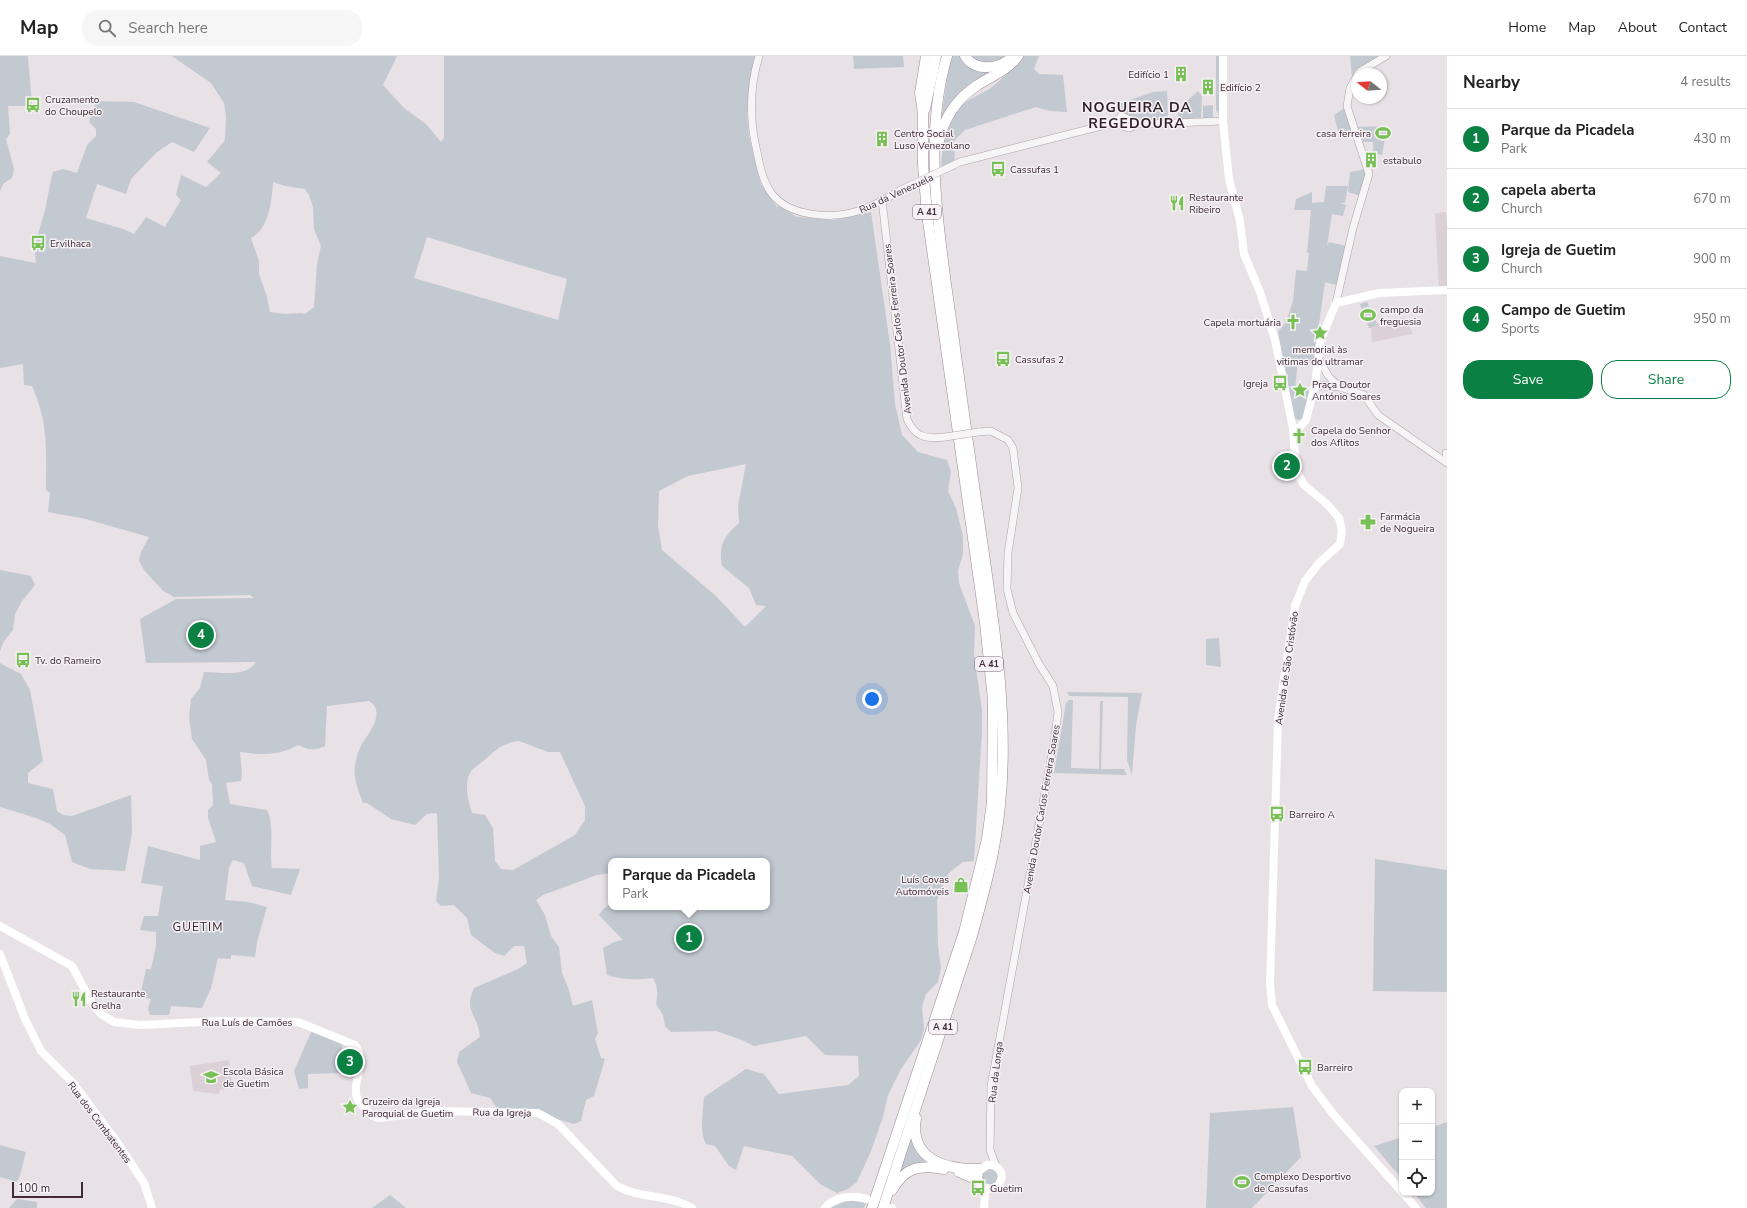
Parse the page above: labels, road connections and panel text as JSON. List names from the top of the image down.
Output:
{
  "streets": {
    "highway": ["A 41"],
    "main road": [
      "Avenida de São Cristóvão",
      "Rua Luís de Camões",
      "Rua da Longa",
      "Rua da Igreja",
      "Rua dos Combatentes"
    ],
    "street": ["Rua da Venezuela", "Avenida Doutor Carlos Ferreira Soares"]
  },
  "crossings": [
    ["Rua da Venezuela", "Avenida Doutor Carlos Ferreira Soares"],
    ["Rua da Venezuela", "Avenida de São Cristóvão"],
    ["Avenida Doutor Carlos Ferreira Soares", "Rua da Longa"],
    ["Rua Luís de Camões", "Rua da Igreja"]
  ],
  "districts": ["NOGUEIRA DA REGEDOURA", "GUETIM"],
  "places": {
    "building": [
      "Edifício 1",
      "Edifício 2",
      "Centro Social Luso Venezolano",
      "estabulo"
    ],
    "bus stop": [
      "Cruzamento do Choupelo",
      "Cassufas 1",
      "Ervilhaca",
      "Cassufas 2",
      "Igreja",
      "Tv. do Rameiro",
      "Barreiro A",
      "Barreiro",
      "Guetim"
    ],
    "sports": ["casa ferreira", "campo da freguesia", "Complexo Desportivo de Cassufas"],
    "restaurant": ["Restaurante Ribeiro", "Restaurante Grelha"],
    "church": ["Capela mortuária", "Capela do Senhor dos Aflitos"],
    "place": ["memorial às vitimas do ultramar", "Praça Doutor António Soares", "Cruzeiro da Igreja Paroquial de Guetim"],
    "pharmacy": ["Farmácia de Nogueira"],
    "shop": ["Luís Covas Automóveis"],
    "school or university": ["Escola Básica de Guetim"]
  },
  "scale_bar": "100 m",
  "north": "left",
  "page": {
    "header": "Map",
    "search": "Search here",
    "nav": [
      "Home",
      "Map",
      "About",
      "Contact"
    ],
    "heading": ["Nearby", "4 results"],
    "list": [
      {
        "mark": "1",
        "name": "Parque da Picadela",
        "note": "Park",
        "value": "430 m"
      },
      {
        "mark": "2",
        "name": "capela aberta",
        "note": "Church",
        "value": "670 m"
      },
      {
        "mark": "3",
        "name": "Igreja de Guetim",
        "note": "Church",
        "value": "900 m"
      },
      {
        "mark": "4",
        "name": "Campo de Guetim",
        "note": "Sports",
        "value": "950 m"
      }
    ],
    "buttons": ["Save", "Share"],
    "pins": [
      "2",
      "4",
      "1",
      "3"
    ],
    "popup": ["Parque da Picadela", "Park"],
    "map_buttons": ["+", "−"],
    "scale": "100 m"
  }
}
